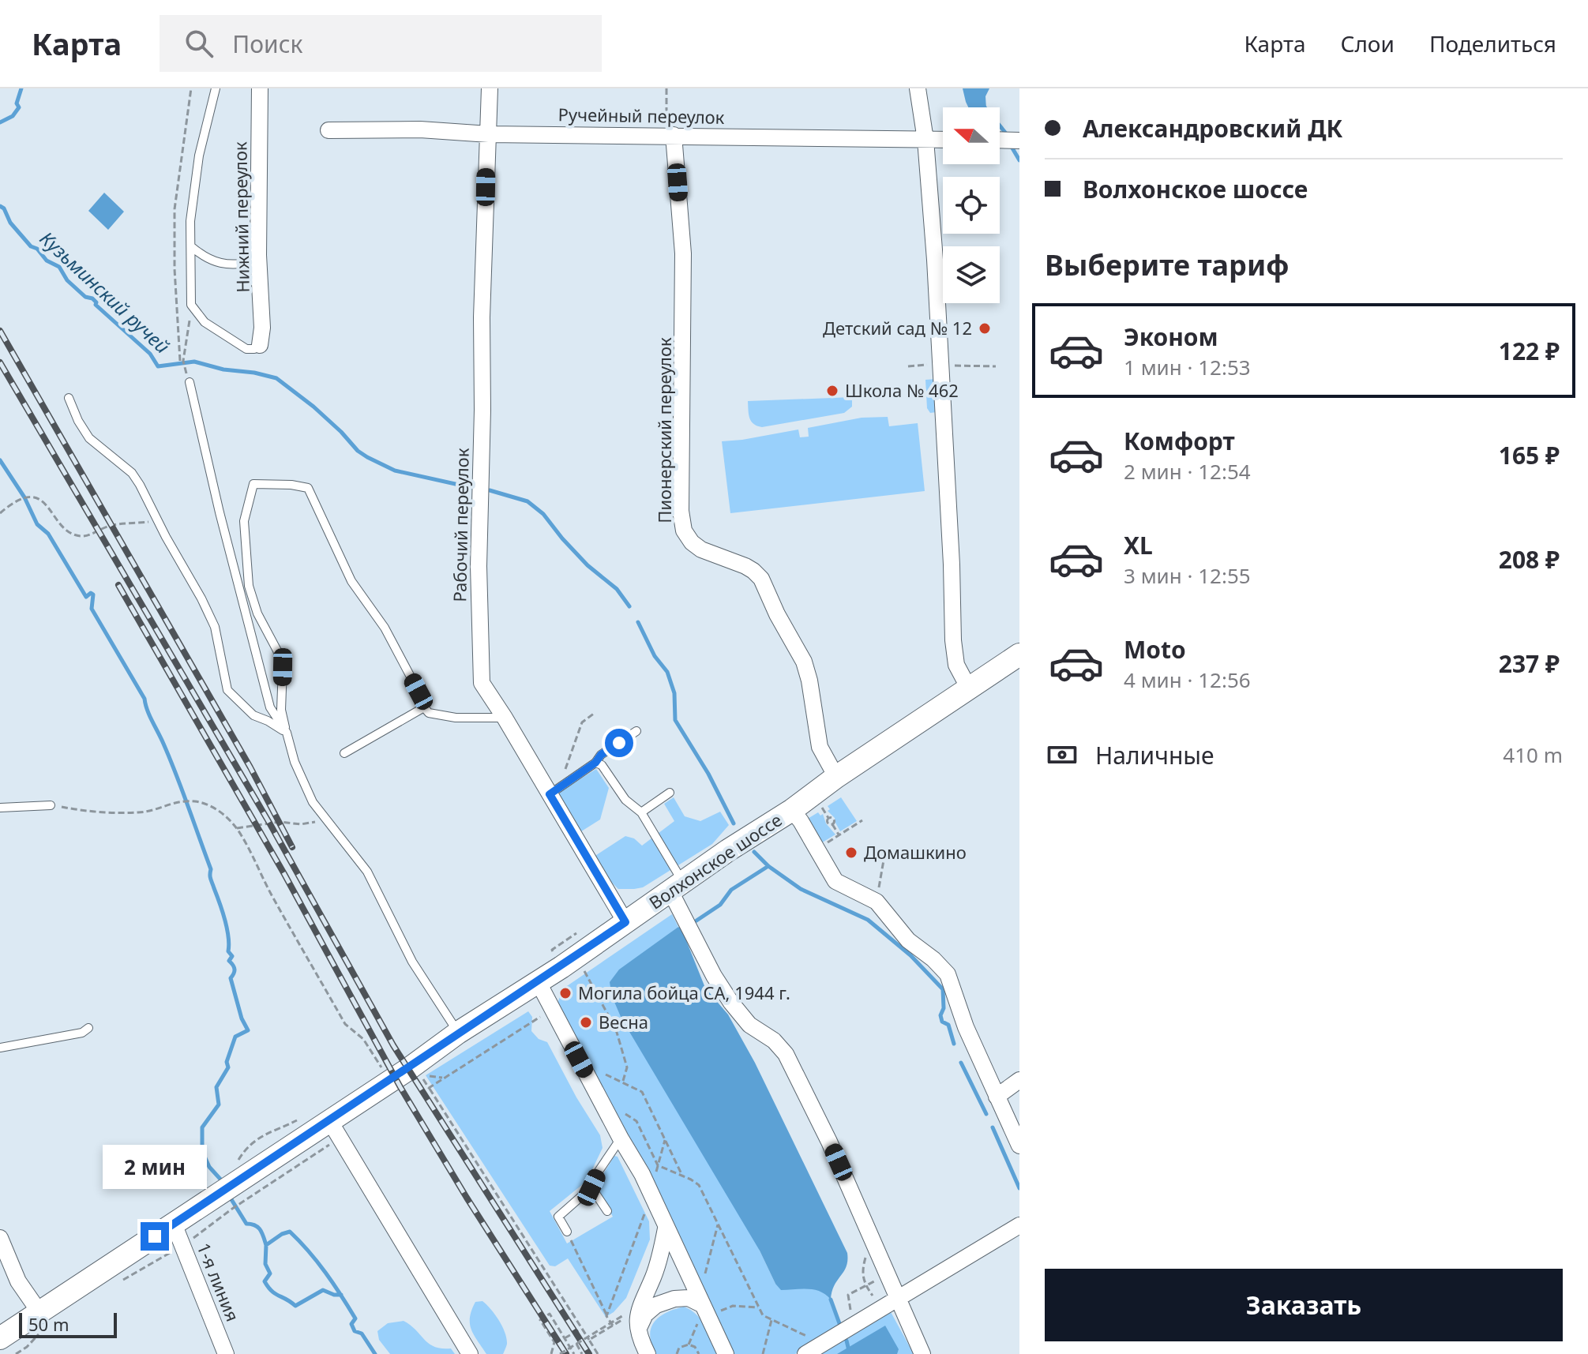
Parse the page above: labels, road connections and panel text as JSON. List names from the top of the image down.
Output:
{
  "streets": {
    "main road": ["Волхонское шоссе"],
    "street": [
      "Ручейный переулок",
      "Нижний переулок",
      "Пионерский переулок",
      "Рабочий переулок",
      "1-я линия"
    ]
  },
  "crossings": [
    ["Ручейный переулок", "Пионерский переулок"],
    ["Ручейный переулок", "Рабочий переулок"],
    ["Пионерский переулок", "Волхонское шоссе"],
    ["Рабочий переулок", "Волхонское шоссе"],
    ["Волхонское шоссе", "1-я линия"]
  ],
  "water": ["Кузьминский ручей"],
  "places": [
    "Детский сад № 12",
    "Школа № 462",
    "Домашкино",
    "Могила бойца СА, 1944 г.",
    "Весна"
  ],
  "scale_bar": "50 m",
  "north": "left",
  "page": {
    "header": "Карта",
    "search": "Поиск",
    "nav": ["Карта", "Слои", "Поделиться"],
    "banner": ["Александровский ДК", "Волхонское шоссе"],
    "heading": "Выберите тариф",
    "list": [
      {
        "name": "Эконом",
        "note": "1 мин · 12:53",
        "value": "122 ₽"
      },
      {
        "name": "Комфорт",
        "note": "2 мин · 12:54",
        "value": "165 ₽"
      },
      {
        "name": "XL",
        "note": "3 мин · 12:55",
        "value": "208 ₽"
      },
      {
        "name": "Moto",
        "note": "4 мин · 12:56",
        "value": "237 ₽"
      }
    ],
    "pay": ["Наличные", "410 m"],
    "bubble": "2 мин",
    "buttons": "Заказать",
    "scale": "50 m"
  }
}
